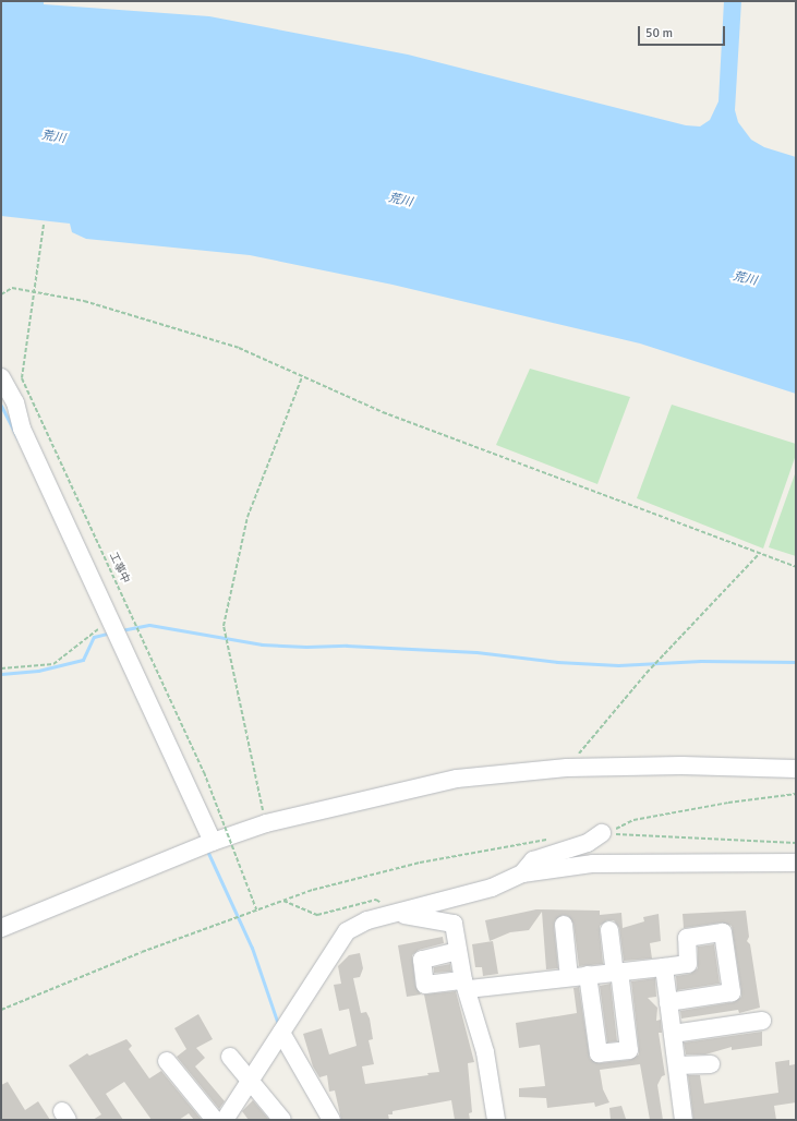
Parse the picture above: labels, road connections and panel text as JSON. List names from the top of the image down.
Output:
{
  "streets": {
    "path": ["工事中"]
  },
  "water": ["荒川"],
  "scale_bar": "50 m"
}
